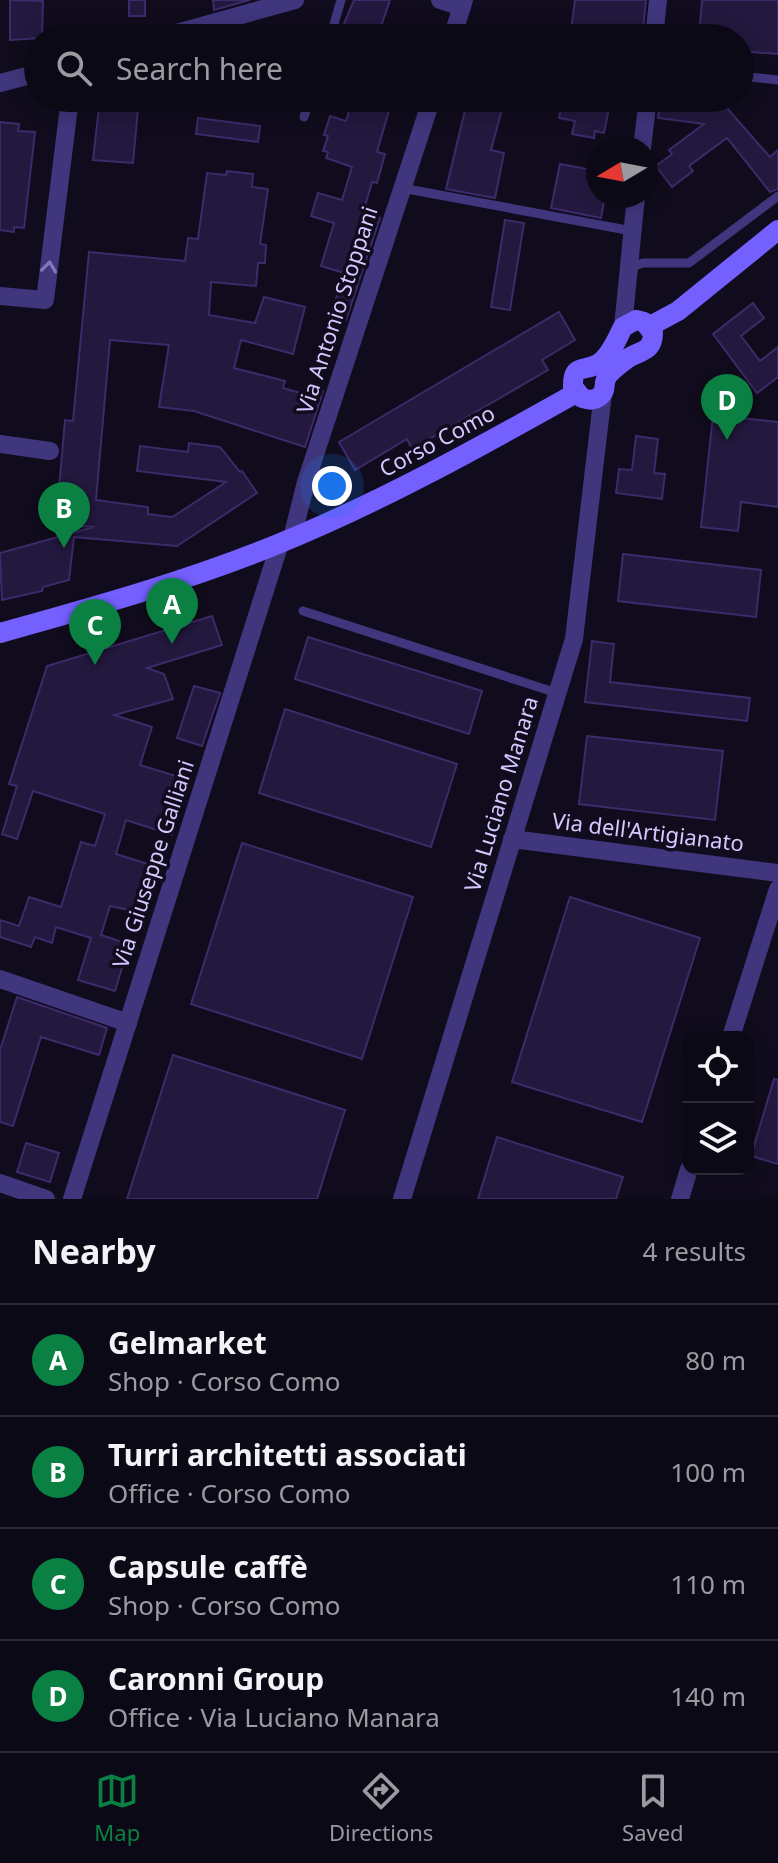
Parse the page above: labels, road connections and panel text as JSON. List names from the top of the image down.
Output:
{
  "streets": {
    "main road": ["Corso Como"],
    "street": [
      "Via Antonio Stoppani",
      "Via Luciano Manara",
      "Via dell'Artigianato",
      "Via Giuseppe Galliani"
    ]
  },
  "crossings": [
    ["Via Antonio Stoppani", "Corso Como"],
    ["Via Antonio Stoppani", "Via Giuseppe Galliani"],
    ["Corso Como", "Via Giuseppe Galliani"],
    ["Via Luciano Manara", "Via dell'Artigianato"]
  ],
  "north": "left",
  "page": {
    "search": "Search here",
    "pins": [
      "D",
      "B",
      "A",
      "C"
    ],
    "heading": ["Nearby", "4 results"],
    "list": [
      {
        "mark": "A",
        "name": "Gelmarket",
        "note": "Shop · Corso Como",
        "value": "80 m"
      },
      {
        "mark": "B",
        "name": "Turri architetti associati",
        "note": "Office · Corso Como",
        "value": "100 m"
      },
      {
        "mark": "C",
        "name": "Capsule caffè",
        "note": "Shop · Corso Como",
        "value": "110 m"
      },
      {
        "mark": "D",
        "name": "Caronni Group",
        "note": "Office · Via Luciano Manara",
        "value": "140 m"
      }
    ],
    "nav": ["Map", "Directions", "Saved"]
  }
}
